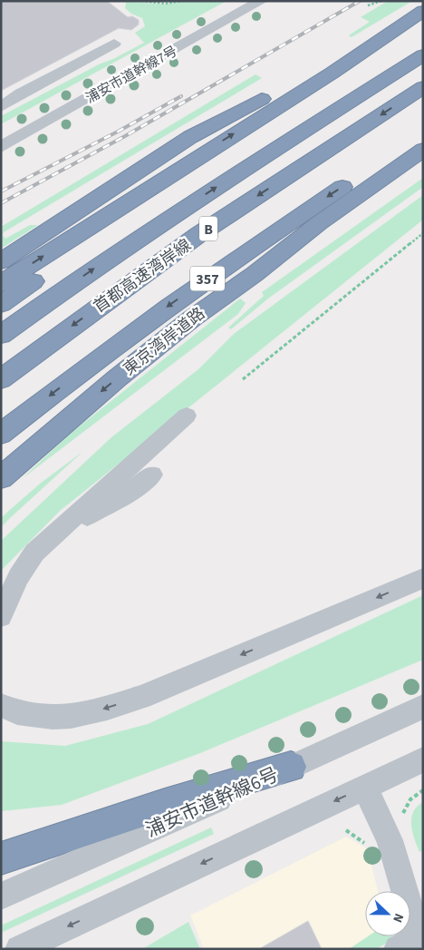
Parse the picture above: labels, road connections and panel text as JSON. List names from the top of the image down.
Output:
{
  "streets": {
    "highway": [
      "B",
      "首都高速湾岸線",
      "357",
      "東京湾岸道路"
    ],
    "street": ["浦安市道幹線7号", "浦安市道幹線6号"]
  },
  "north": "right"
}
